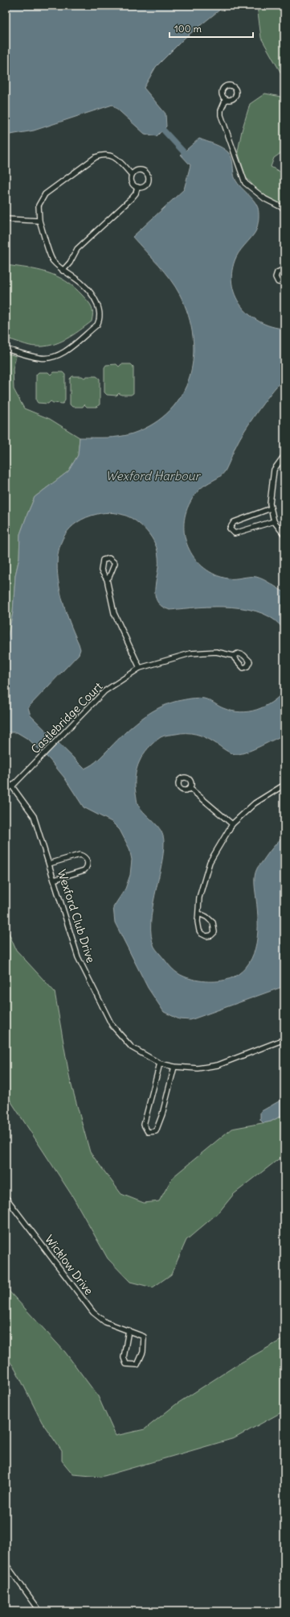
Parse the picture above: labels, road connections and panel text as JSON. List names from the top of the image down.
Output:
{
  "streets": {
    "street": ["Castlebridge Court", "Wexford Club Drive", "Wicklow Drive"]
  },
  "crossings": [
    ["Castlebridge Court", "Wexford Club Drive"]
  ],
  "water": ["Wexford Harbour"],
  "scale_bar": "100 m"
}
